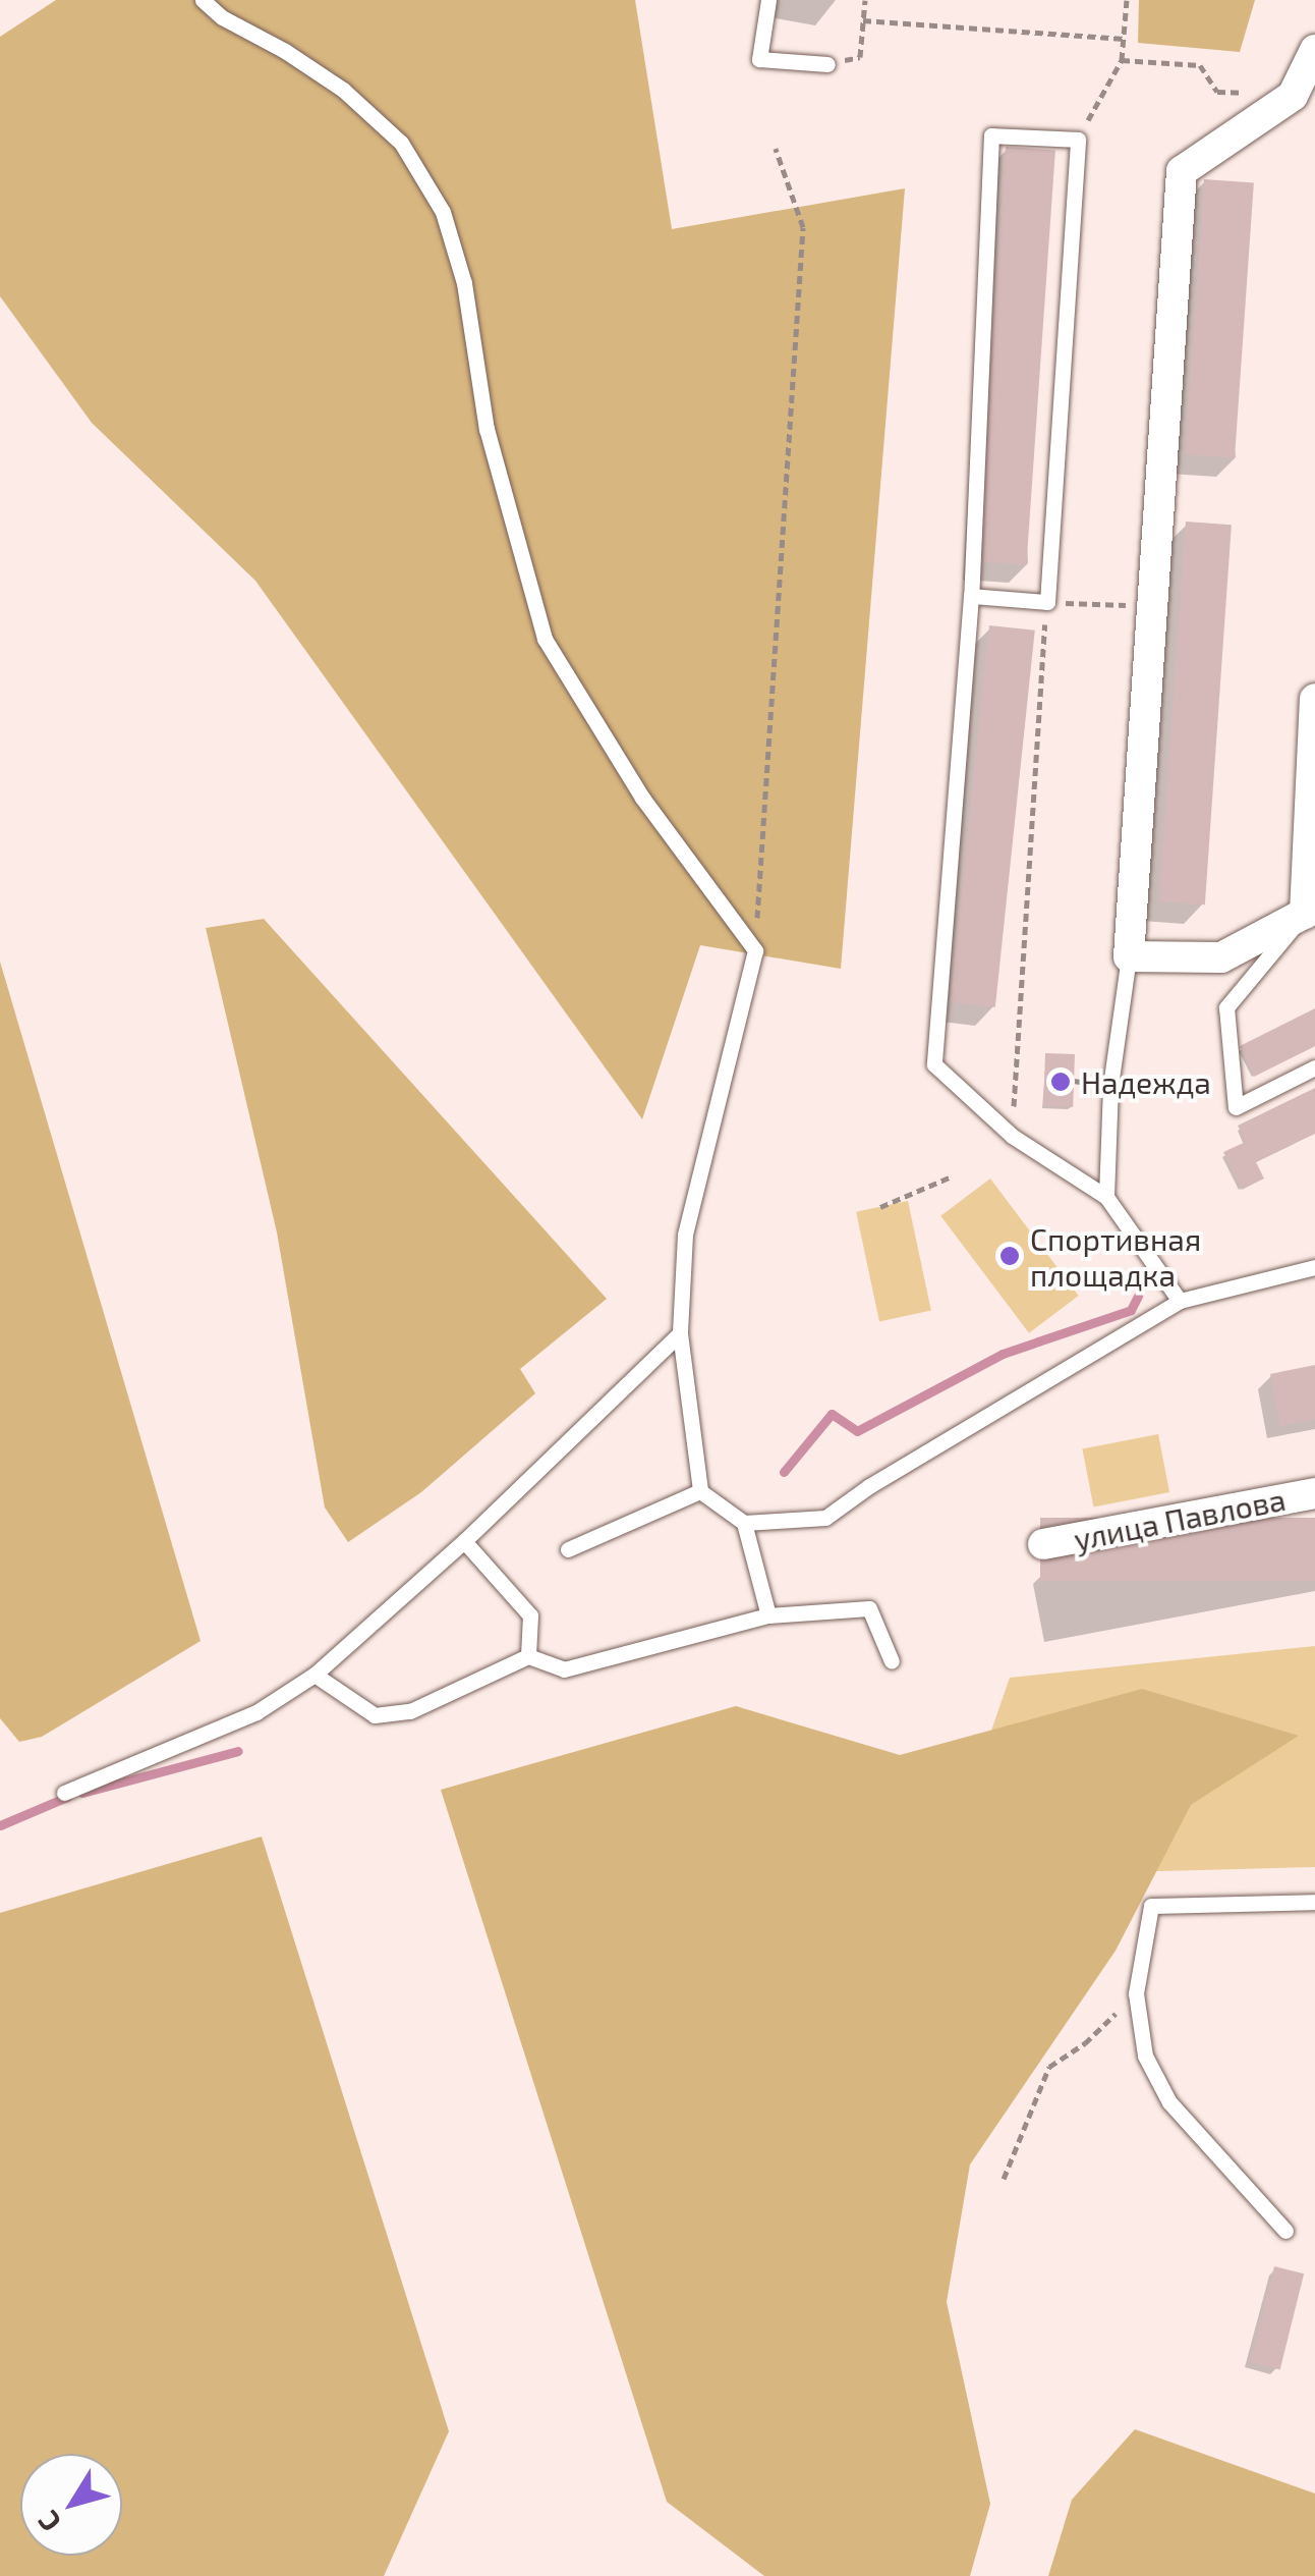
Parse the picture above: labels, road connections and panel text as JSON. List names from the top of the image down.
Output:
{
  "streets": {
    "street": ["улица Павлова"]
  },
  "places": ["Надежда", "Спортивная площадка"],
  "north": "bottom left"
}
